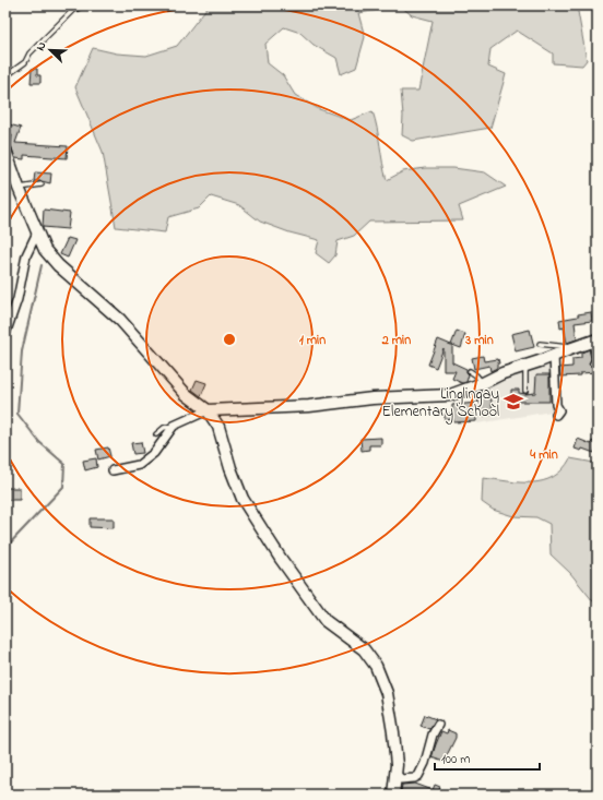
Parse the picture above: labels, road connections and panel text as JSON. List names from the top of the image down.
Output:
{
  "places": {
    "school or university": ["Linglingay Elementary School"]
  },
  "scale_bar": "100 m",
  "north": "top left",
  "rings": [
    "1 min",
    "2 min",
    "3 min",
    "4 min"
  ]
}
